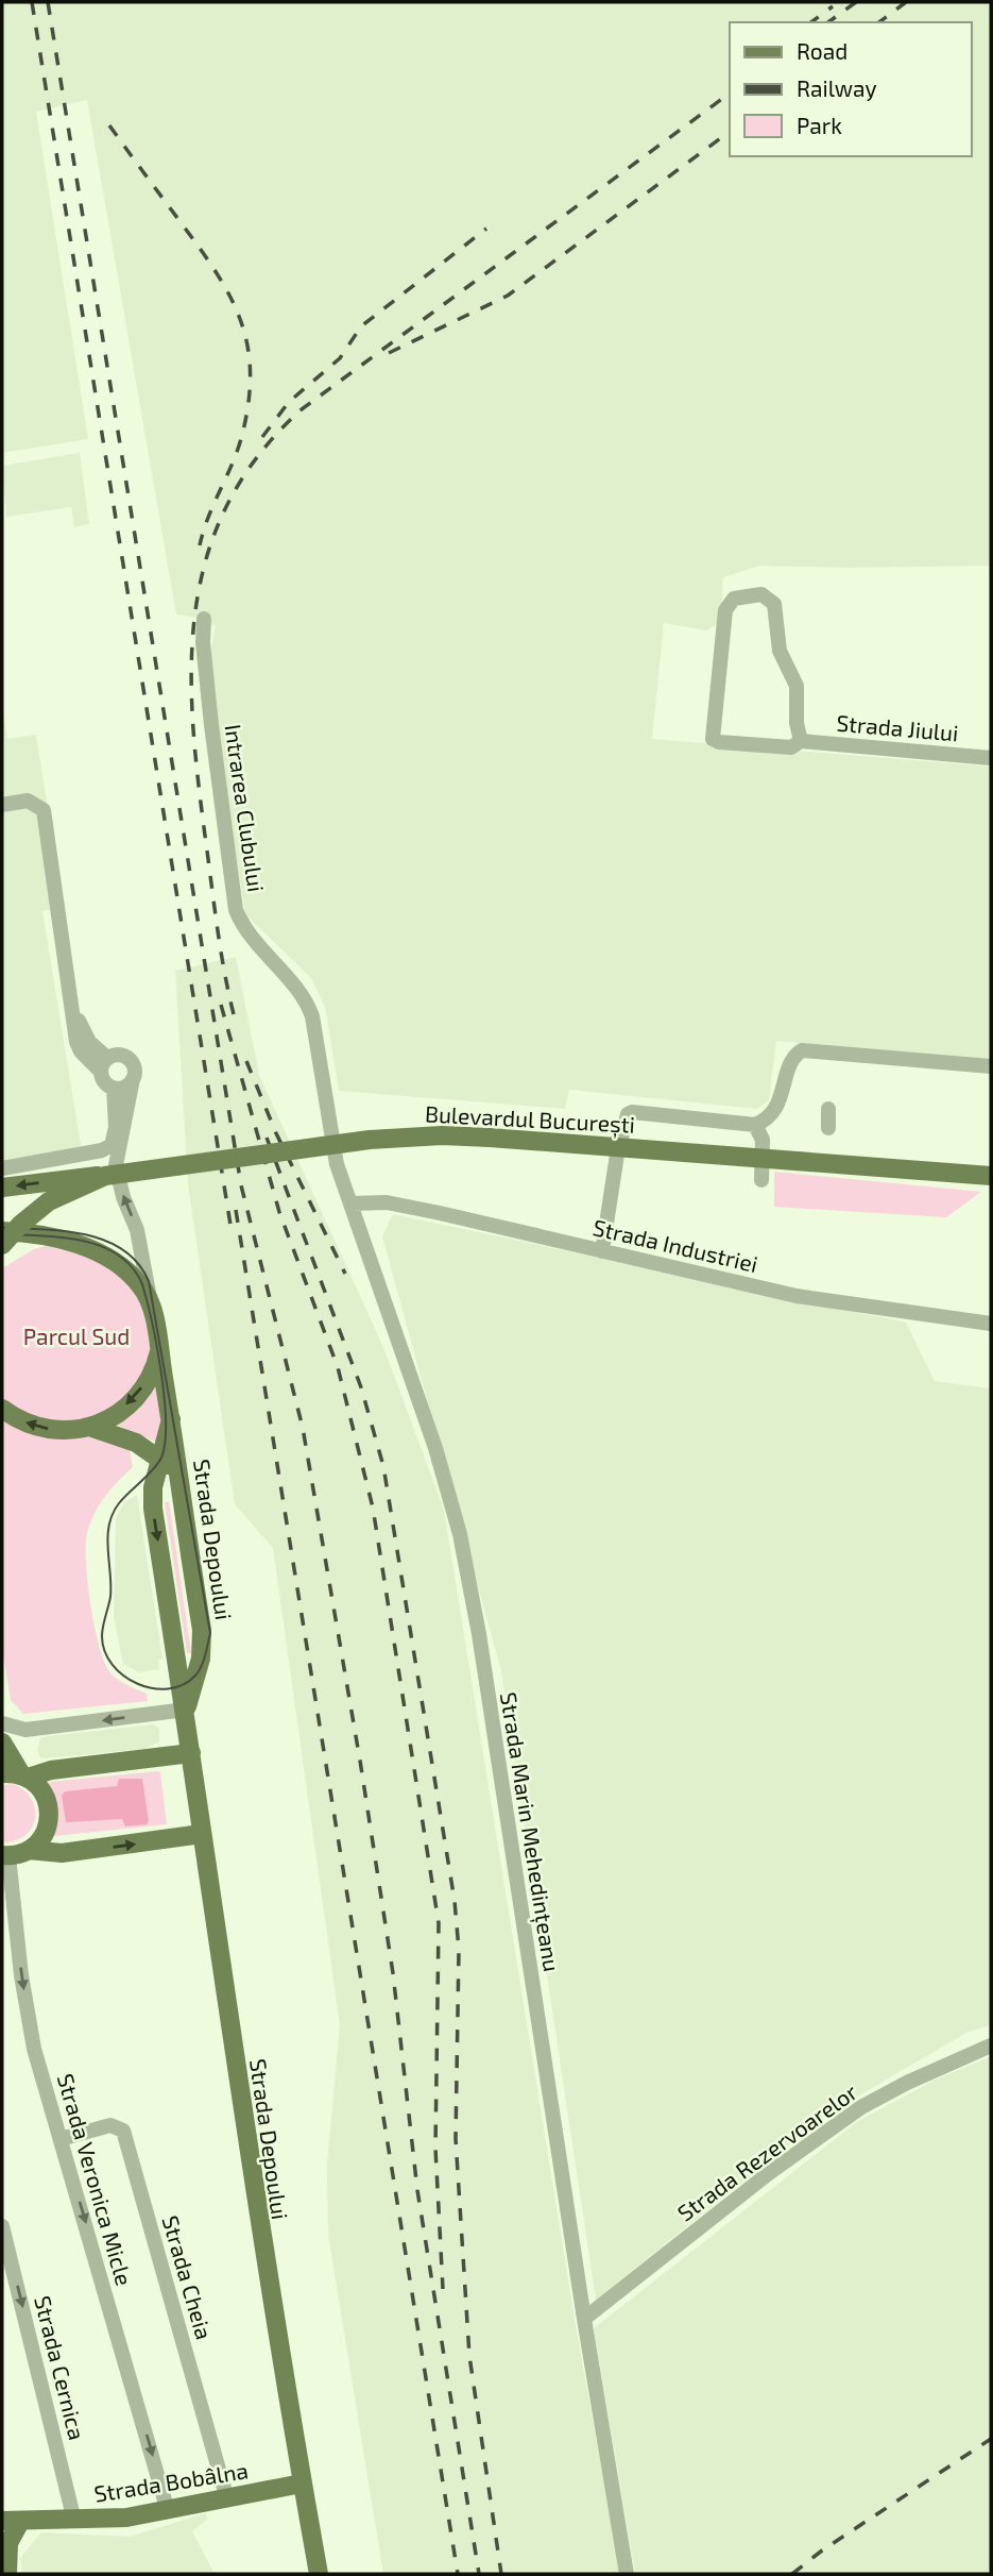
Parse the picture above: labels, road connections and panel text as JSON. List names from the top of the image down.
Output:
{
  "streets": {
    "main road": ["Bulevardul București", "Strada Depoului", "Strada Bobâlna"],
    "street": [
      "Strada Jiului",
      "Intrarea Clubului",
      "Strada Industriei",
      "Strada Marin Mehedințeanu",
      "Strada Rezervoarelor",
      "Strada Veronica Micle",
      "Strada Cheia",
      "Strada Cernica"
    ]
  },
  "crossings": [
    ["Intrarea Clubului", "Strada Marin Mehedințeanu"],
    ["Strada Industriei", "Strada Marin Mehedințeanu"],
    ["Strada Depoului", "Strada Bobâlna"],
    ["Strada Marin Mehedințeanu", "Strada Rezervoarelor"],
    ["Strada Veronica Micle", "Strada Cheia"],
    ["Strada Veronica Micle", "Strada Bobâlna"],
    ["Strada Cheia", "Strada Bobâlna"],
    ["Strada Cernica", "Strada Bobâlna"]
  ],
  "one_way": ["Strada Veronica Micle", "Strada Cernica"],
  "parks": ["Parcul Sud"],
  "legend": ["Road", "Railway", "Park"]
}
